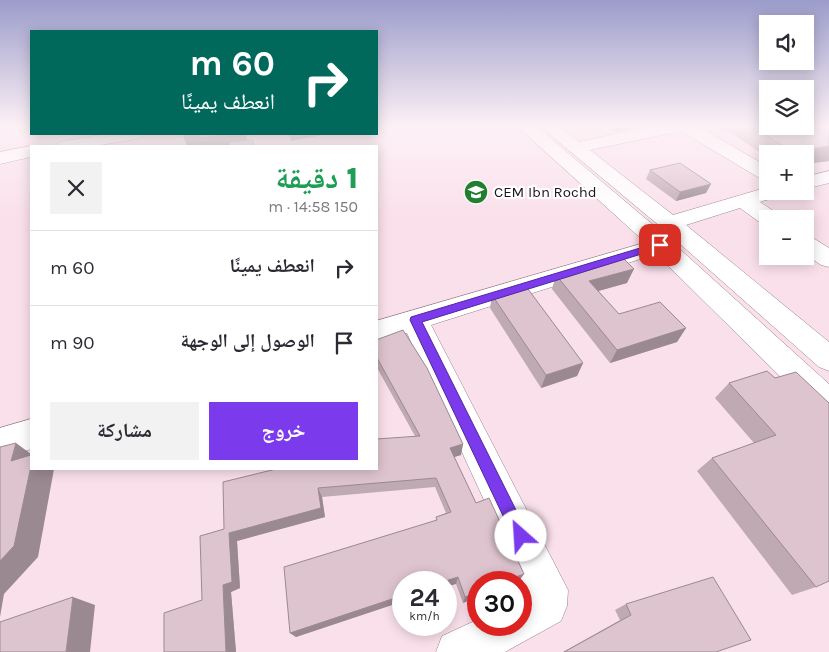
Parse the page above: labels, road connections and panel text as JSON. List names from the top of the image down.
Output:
{
  "places": {
    "school or university": ["CEM Ibn Rochd"]
  },
  "page": {
    "map_buttons": ["+", "−"],
    "turn": ["60 m", "انعطف يمينًا"],
    "heading": ["1 دقيقة", "150 m · 14:58"],
    "list": [
      {
        "name": "انعطف يمينًا",
        "value": "60 m"
      },
      {
        "name": "الوصول إلى الوجهة",
        "value": "90 m"
      }
    ],
    "buttons": ["خروج", "مشاركة"],
    "speed": "24 km/h",
    "limit": "30"
  }
}
